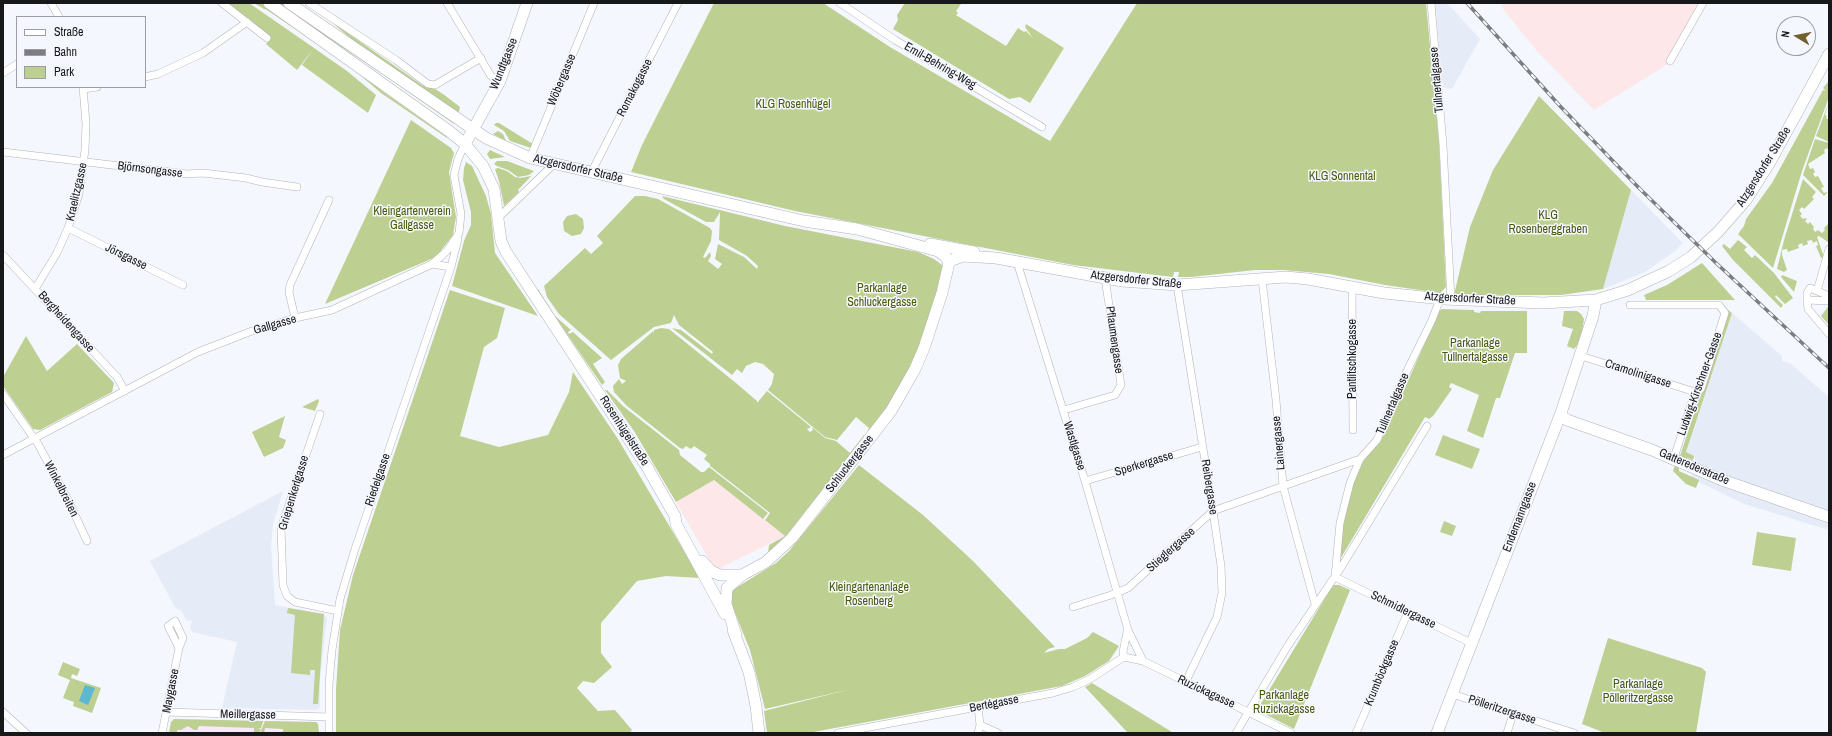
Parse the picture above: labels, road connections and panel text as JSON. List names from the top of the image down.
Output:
{
  "streets": {
    "main road": [
      "Wundtgasse",
      "Atzgersdorfer Straße",
      "Rosenhügelstraße",
      "Schluckergasse",
      "Gatterederstraße",
      "Endemanngasse"
    ],
    "street": [
      "Emil-Behring-Weg",
      "Wöbergasse",
      "Tullnertalgasse",
      "Romakogasse",
      "Björnsongasse",
      "Kraelitzgasse",
      "Jörsgasse",
      "Bergheidengasse",
      "Gallgasse",
      "Pflaumengasse",
      "Pantlitschkogasse",
      "Cramolinigasse",
      "Ludwig-Kirschner-Gasse",
      "Lainergasse",
      "Wastlgasse",
      "Sperkergasse",
      "Riedelgasse",
      "Reibergasse",
      "Winkelbreiten",
      "Griepenkerlgasse",
      "Stieglergasse",
      "Schmidlergasse",
      "Krumböckgasse",
      "Maygasse",
      "Ruzickagasse",
      "Bertégasse",
      "Pölleritzergasse",
      "Meillergasse"
    ]
  },
  "crossings": [
    ["Wundtgasse", "Atzgersdorfer Straße"],
    ["Wundtgasse", "Gallgasse"],
    ["Wundtgasse", "Rosenhügelstraße"],
    ["Wöbergasse", "Atzgersdorfer Straße"],
    ["Tullnertalgasse", "Atzgersdorfer Straße"],
    ["Tullnertalgasse", "Stieglergasse"],
    ["Tullnertalgasse", "Schmidlergasse"],
    ["Romakogasse", "Atzgersdorfer Straße"],
    ["Atzgersdorfer Straße", "Pflaumengasse"],
    ["Atzgersdorfer Straße", "Pantlitschkogasse"],
    ["Atzgersdorfer Straße", "Lainergasse"],
    ["Atzgersdorfer Straße", "Wastlgasse"],
    ["Atzgersdorfer Straße", "Schluckergasse"],
    ["Atzgersdorfer Straße", "Reibergasse"],
    ["Atzgersdorfer Straße", "Endemanngasse"],
    ["Björnsongasse", "Kraelitzgasse"],
    ["Kraelitzgasse", "Jörsgasse"],
    ["Kraelitzgasse", "Bergheidengasse"],
    ["Bergheidengasse", "Gallgasse"],
    ["Gallgasse", "Rosenhügelstraße"],
    ["Gallgasse", "Riedelgasse"],
    ["Gallgasse", "Winkelbreiten"],
    ["Pflaumengasse", "Wastlgasse"],
    ["Cramolinigasse", "Ludwig-Kirschner-Gasse"],
    ["Cramolinigasse", "Endemanngasse"],
    ["Ludwig-Kirschner-Gasse", "Gatterederstraße"],
    ["Rosenhügelstraße", "Schluckergasse"],
    ["Lainergasse", "Stieglergasse"],
    ["Wastlgasse", "Sperkergasse"],
    ["Wastlgasse", "Stieglergasse"],
    ["Wastlgasse", "Ruzickagasse"],
    ["Wastlgasse", "Bertégasse"],
    ["Sperkergasse", "Reibergasse"],
    ["Gatterederstraße", "Endemanngasse"],
    ["Riedelgasse", "Griepenkerlgasse"],
    ["Riedelgasse", "Meillergasse"],
    ["Reibergasse", "Stieglergasse"],
    ["Reibergasse", "Ruzickagasse"],
    ["Endemanngasse", "Schmidlergasse"],
    ["Endemanngasse", "Pölleritzergasse"],
    ["Schmidlergasse", "Krumböckgasse"],
    ["Maygasse", "Meillergasse"]
  ],
  "parks": [
    "KLG Rosenhügel",
    "KLG Sonnental",
    "Kleingartenverein Gallgasse",
    "KLG Rosenberggraben",
    "Parkanlage Schluckergasse",
    "Parkanlage Tullnertalgasse",
    "Kleingartenanlage Rosenberg",
    "Parkanlage Pölleritzergasse",
    "Parkanlage Ruzickagasse"
  ],
  "legend": ["Straße", "Bahn", "Park"],
  "north": "left"
}
